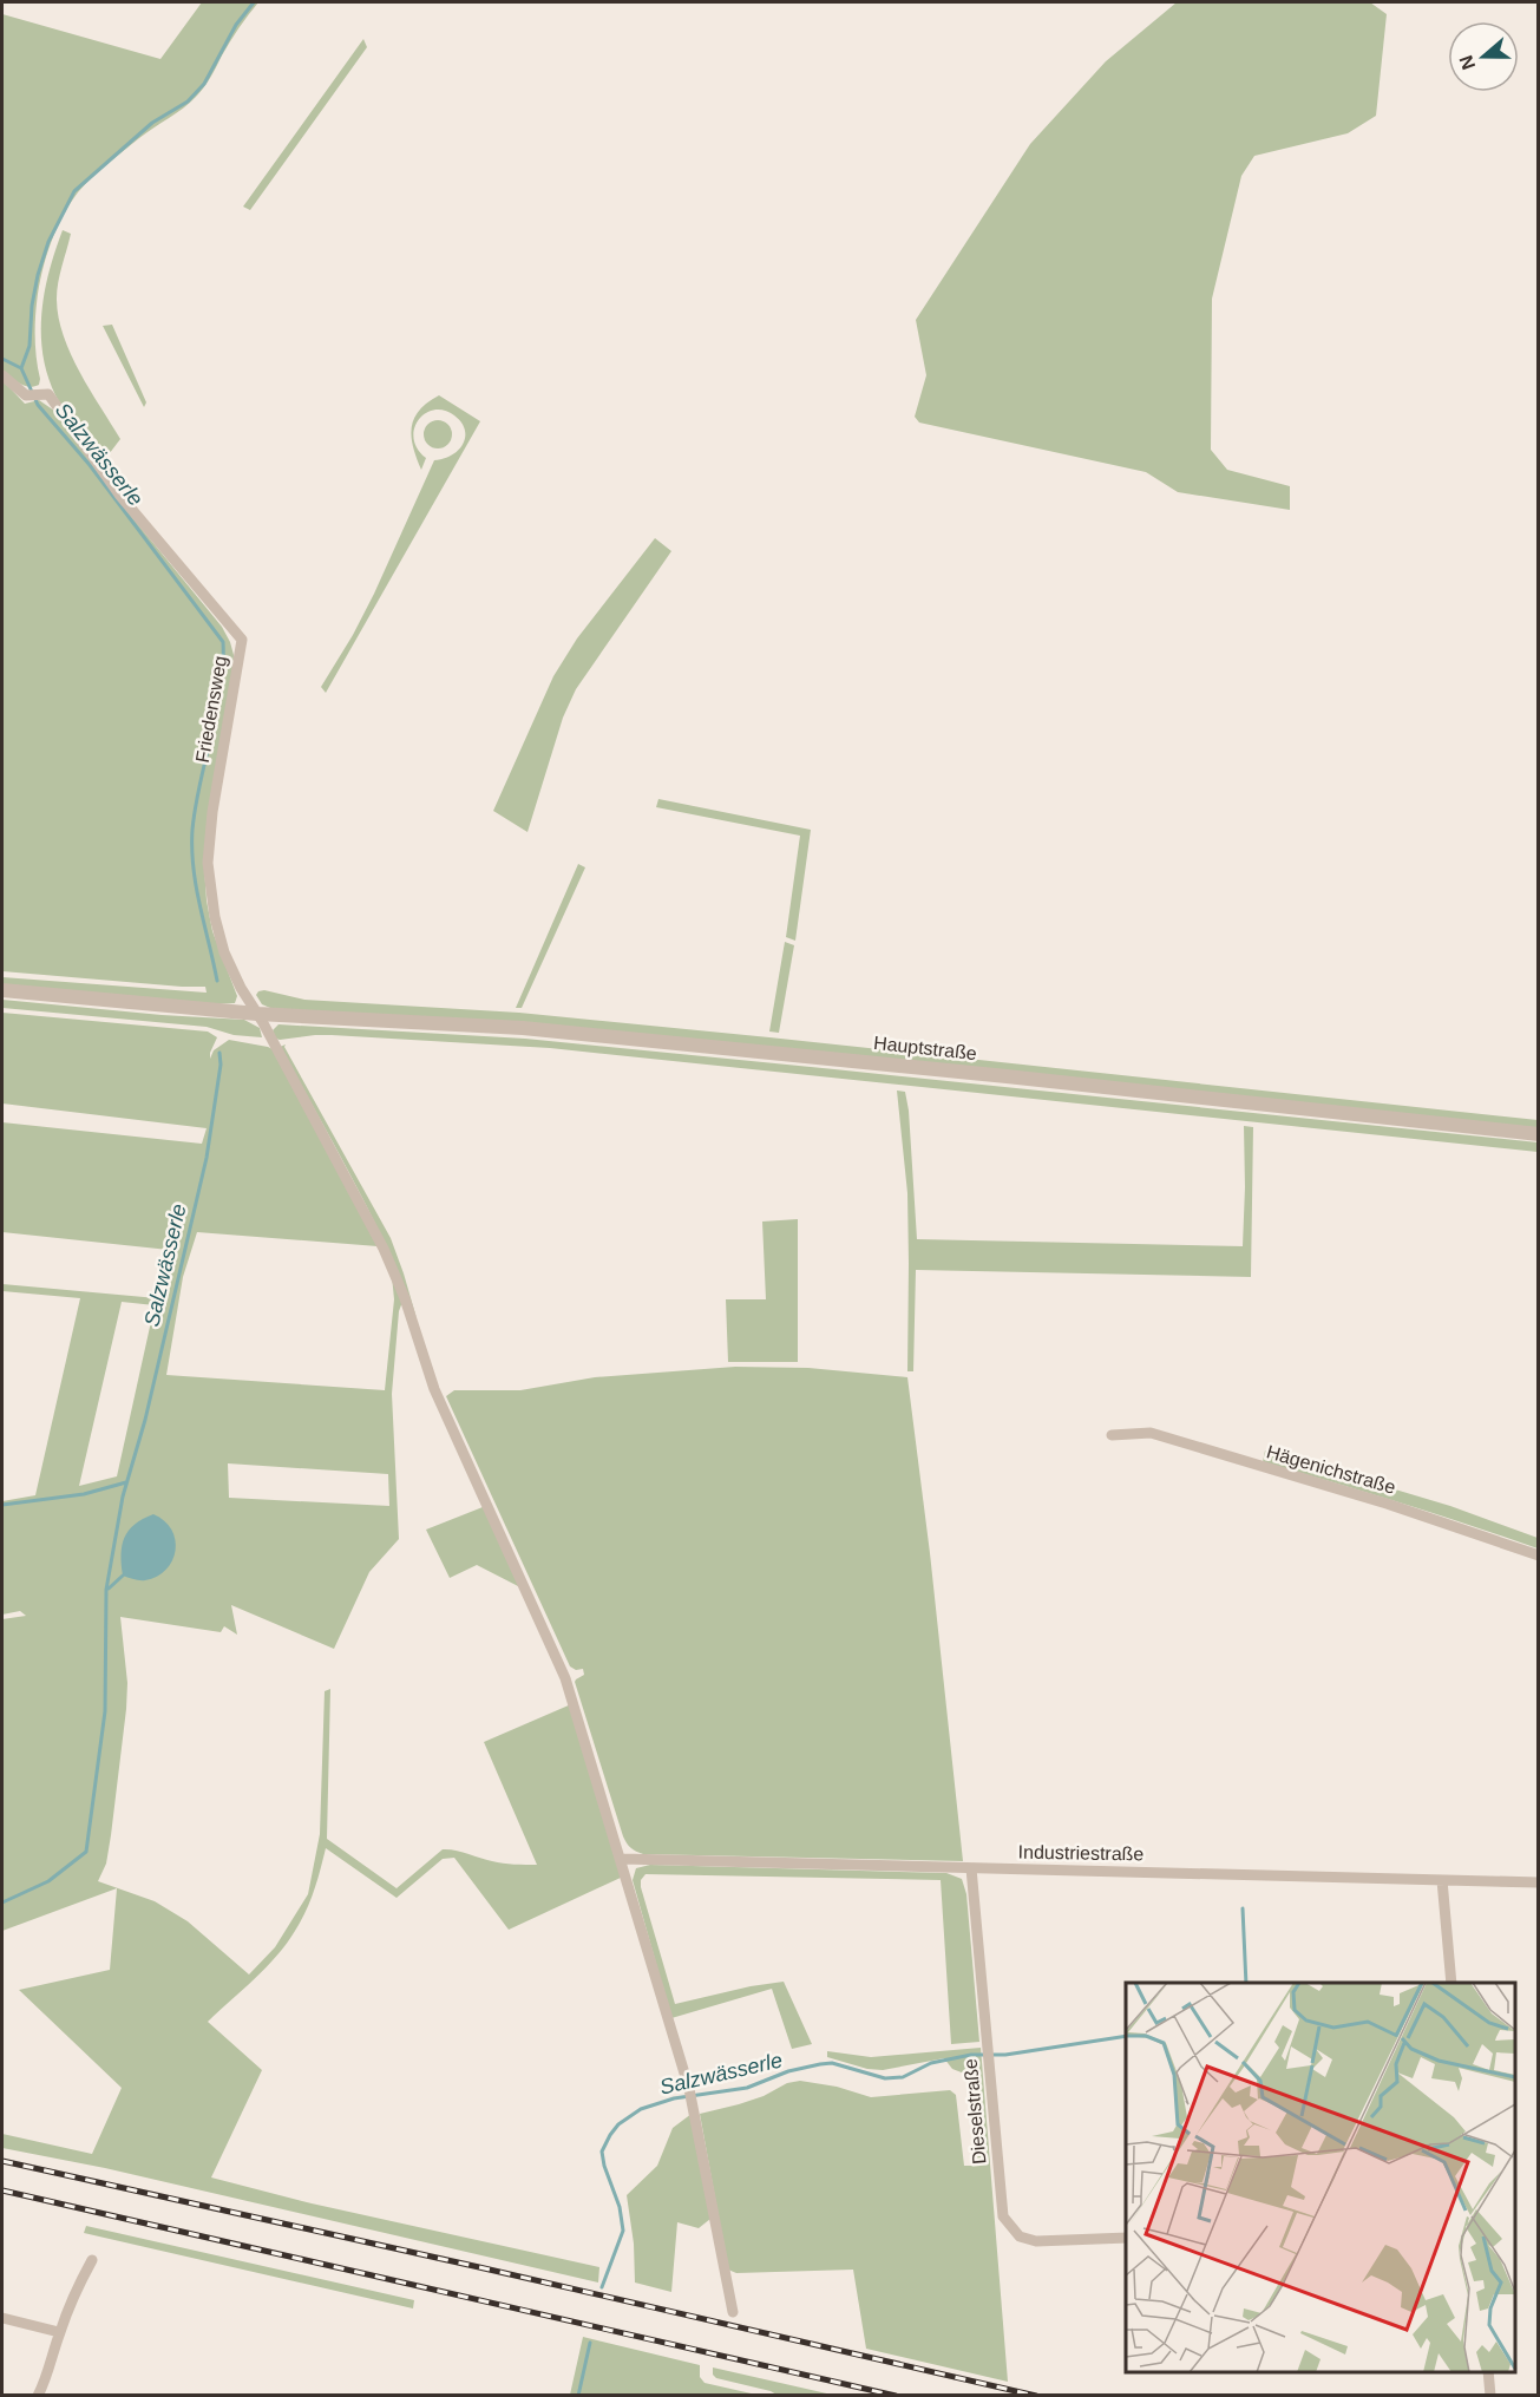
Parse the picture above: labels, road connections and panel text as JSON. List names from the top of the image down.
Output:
{
  "streets": {
    "street": [
      "Friedensweg",
      "Hauptstraße",
      "Hägenichstraße",
      "Industriestraße",
      "Dieselstraße"
    ]
  },
  "crossings": [
    ["Friedensweg", "Hauptstraße"],
    ["Friedensweg", "Industriestraße"],
    ["Industriestraße", "Dieselstraße"]
  ],
  "water": ["Salzwässerle"],
  "north": "left"
}
